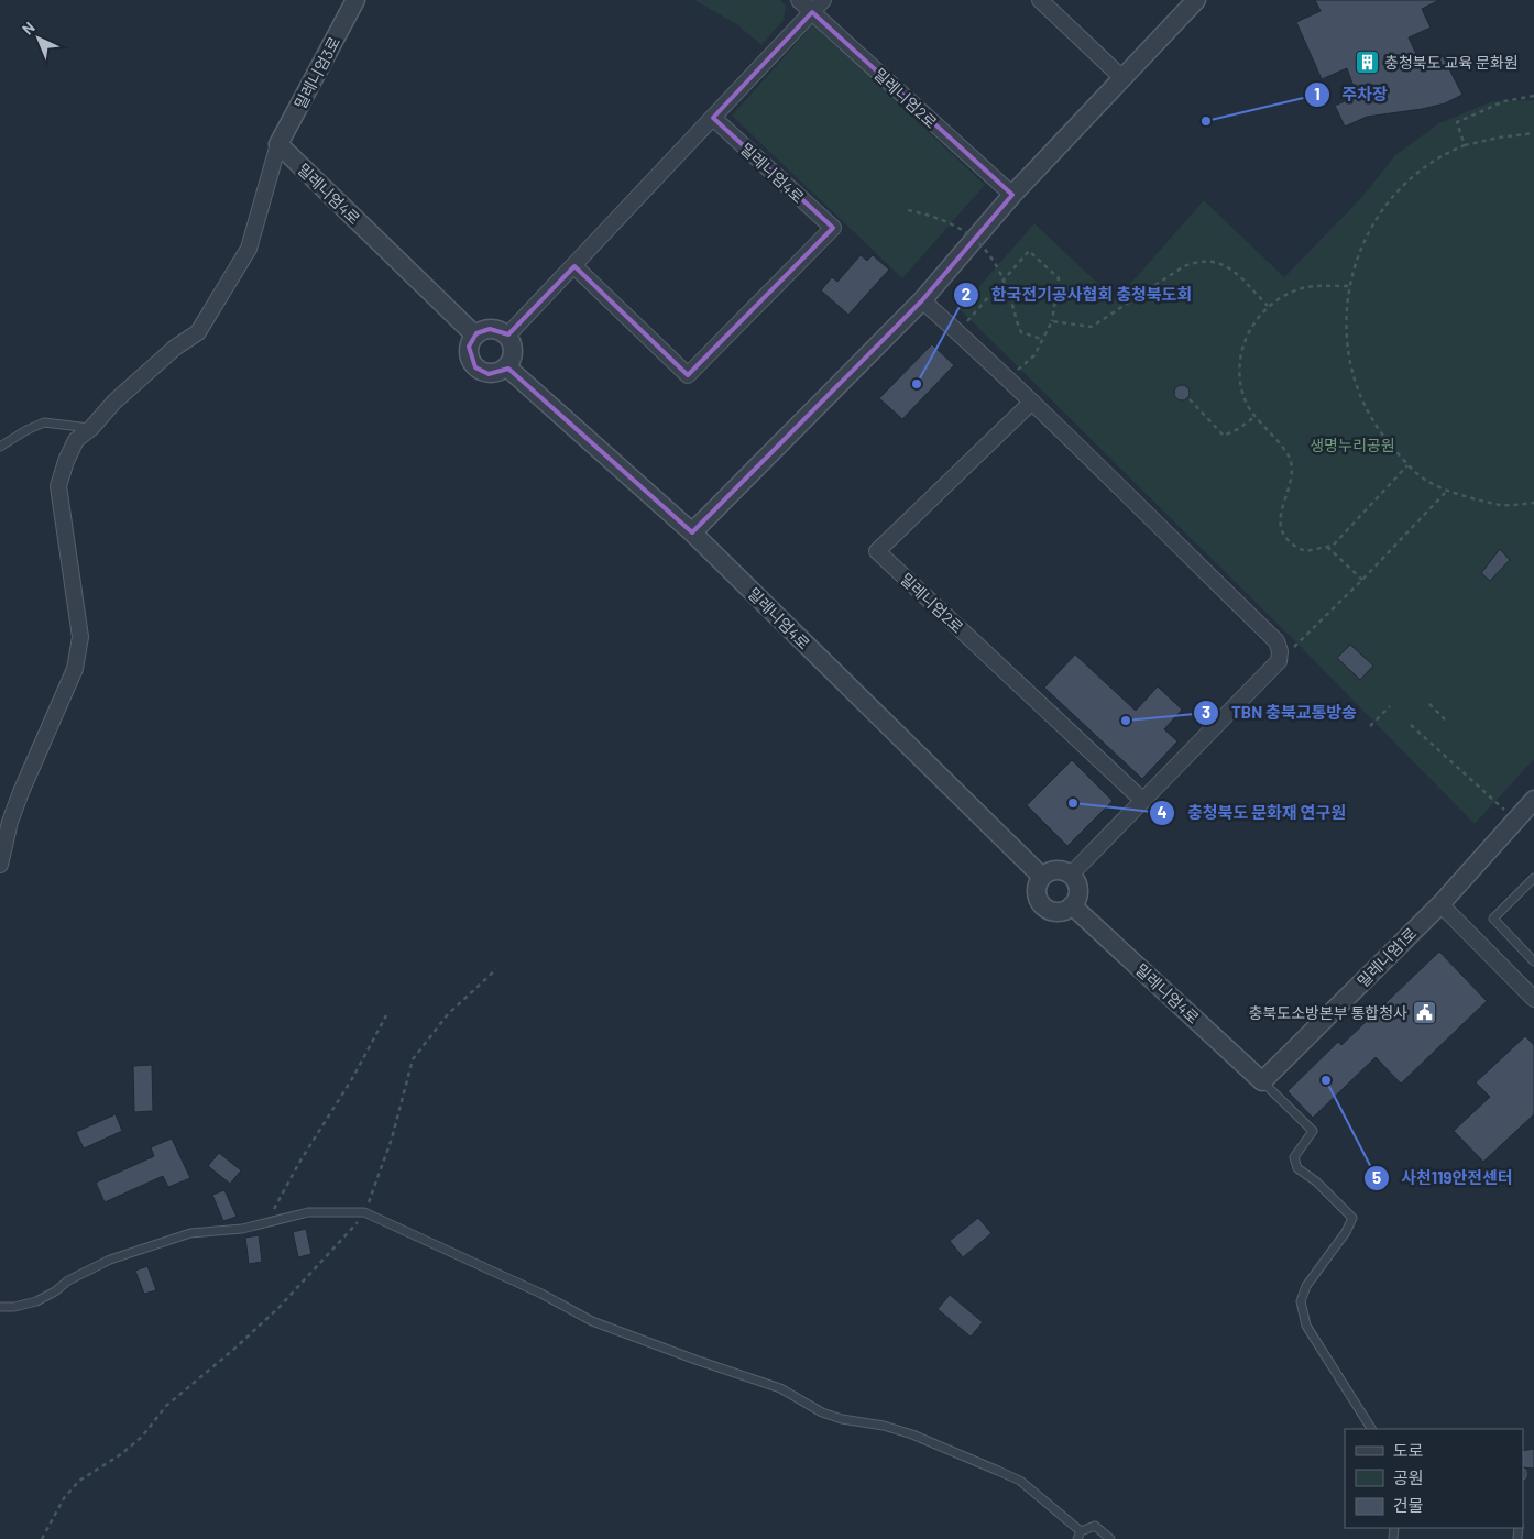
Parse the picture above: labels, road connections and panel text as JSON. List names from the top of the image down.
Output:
{
  "streets": {
    "street": [
      "밀레니엄3로",
      "밀레니엄2로",
      "밀레니엄4로",
      "밀레니엄1로"
    ]
  },
  "crossings": [
    ["밀레니엄3로", "밀레니엄4로"],
    ["밀레니엄4로", "밀레니엄1로"]
  ],
  "parks": ["생명누리공원"],
  "places": {
    "building": ["충청북도 교육 문화원"],
    "other": [
      "주차장",
      "한국전기공사협회 충청북도회",
      "TBN 충북교통방송",
      "충청북도 문화재 연구원",
      "사천119안전센터"
    ],
    "public building": ["충북도소방본부 통합청사"]
  },
  "legend": ["도로", "공원", "건물"],
  "north": "top left"
}
